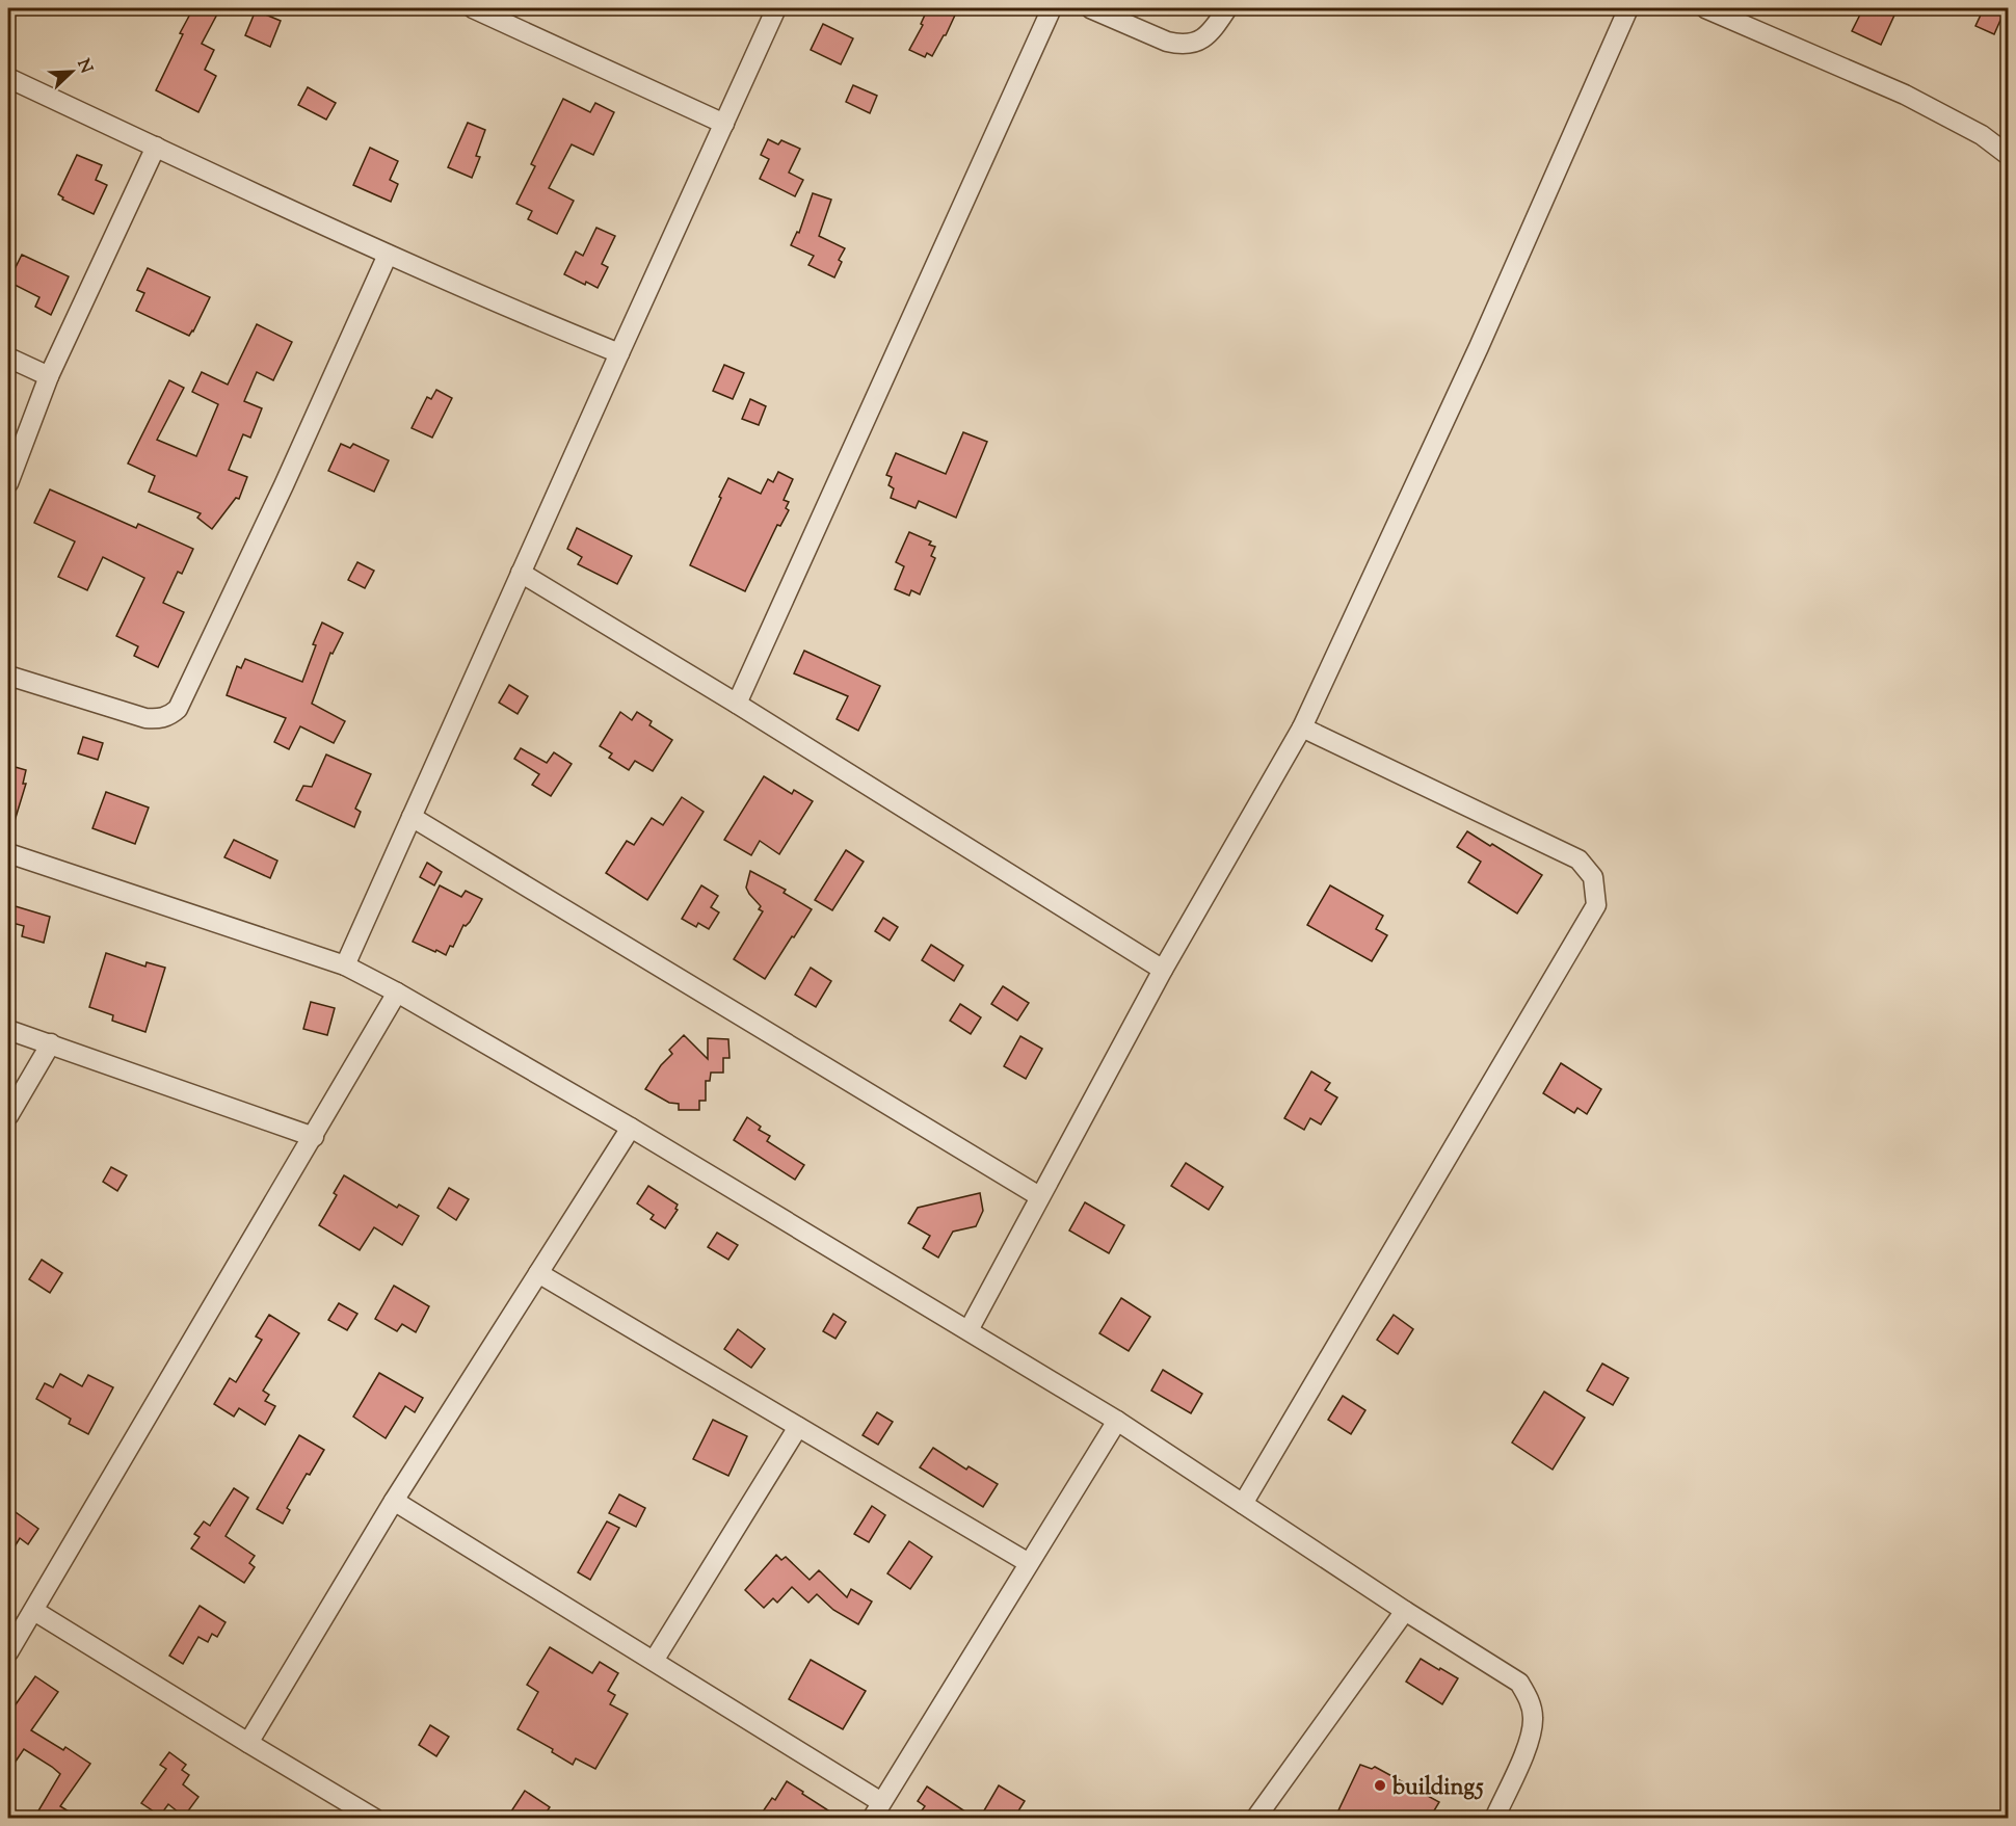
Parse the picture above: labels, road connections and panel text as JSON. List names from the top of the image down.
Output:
{
  "places": ["building5"],
  "north": "top right"
}
